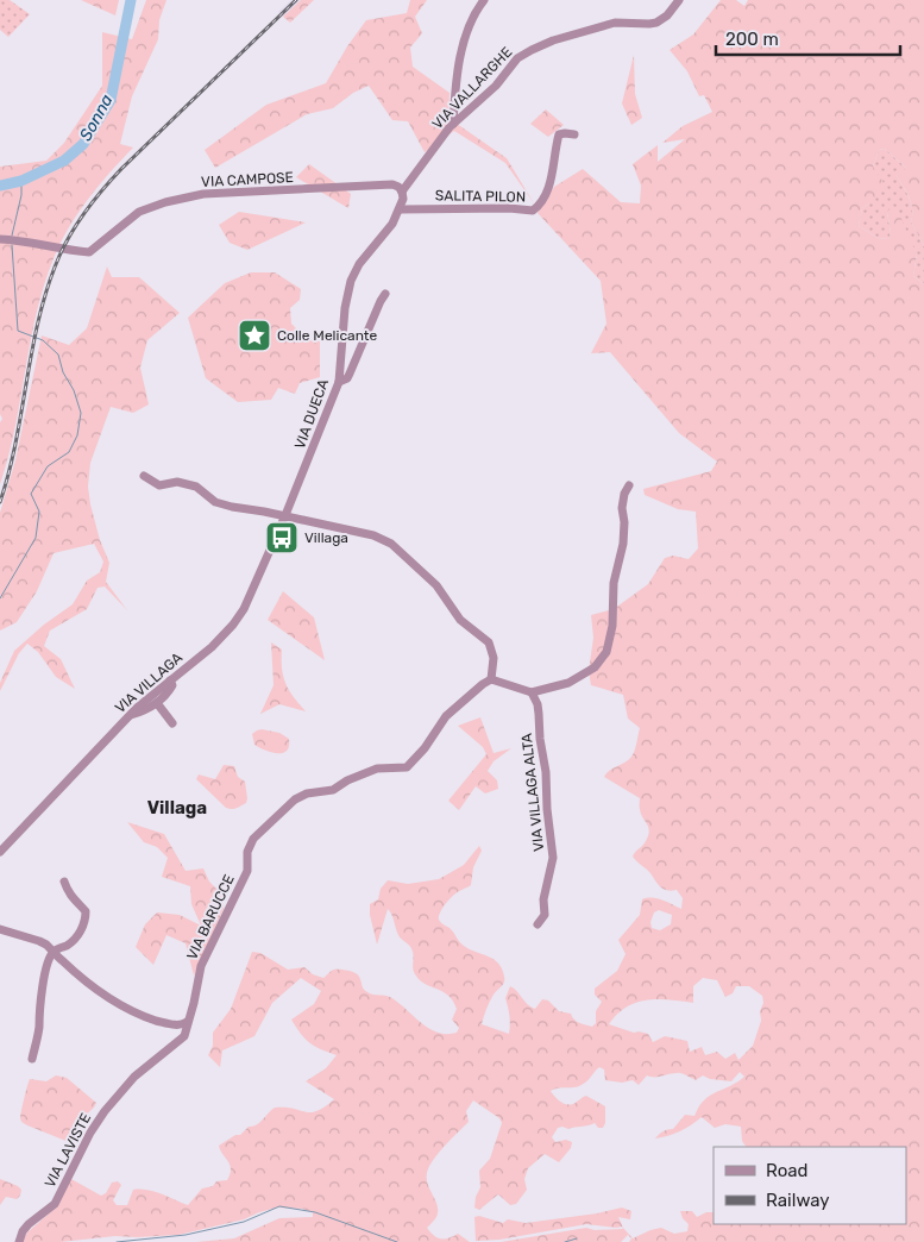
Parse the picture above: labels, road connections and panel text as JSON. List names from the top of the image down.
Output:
{
  "streets": {
    "street": [
      "VIA VALLARGHE",
      "VIA CAMPOSE",
      "SALITA PILON",
      "VIA DUECA",
      "VIA VILLAGA",
      "VIA VILLAGA ALTA",
      "VIA BARUCCE",
      "VIA LAVISTE"
    ]
  },
  "crossings": [
    ["VIA VALLARGHE", "VIA CAMPOSE"],
    ["SALITA PILON", "VIA DUECA"],
    ["VIA DUECA", "VIA VILLAGA"],
    ["VIA BARUCCE", "VIA LAVISTE"]
  ],
  "districts": ["Villaga"],
  "water": ["Sonna"],
  "places": {
    "place": ["Colle Melicante"],
    "bus stop": ["Villaga"]
  },
  "legend": ["Road", "Railway"],
  "scale_bar": "200 m"
}
